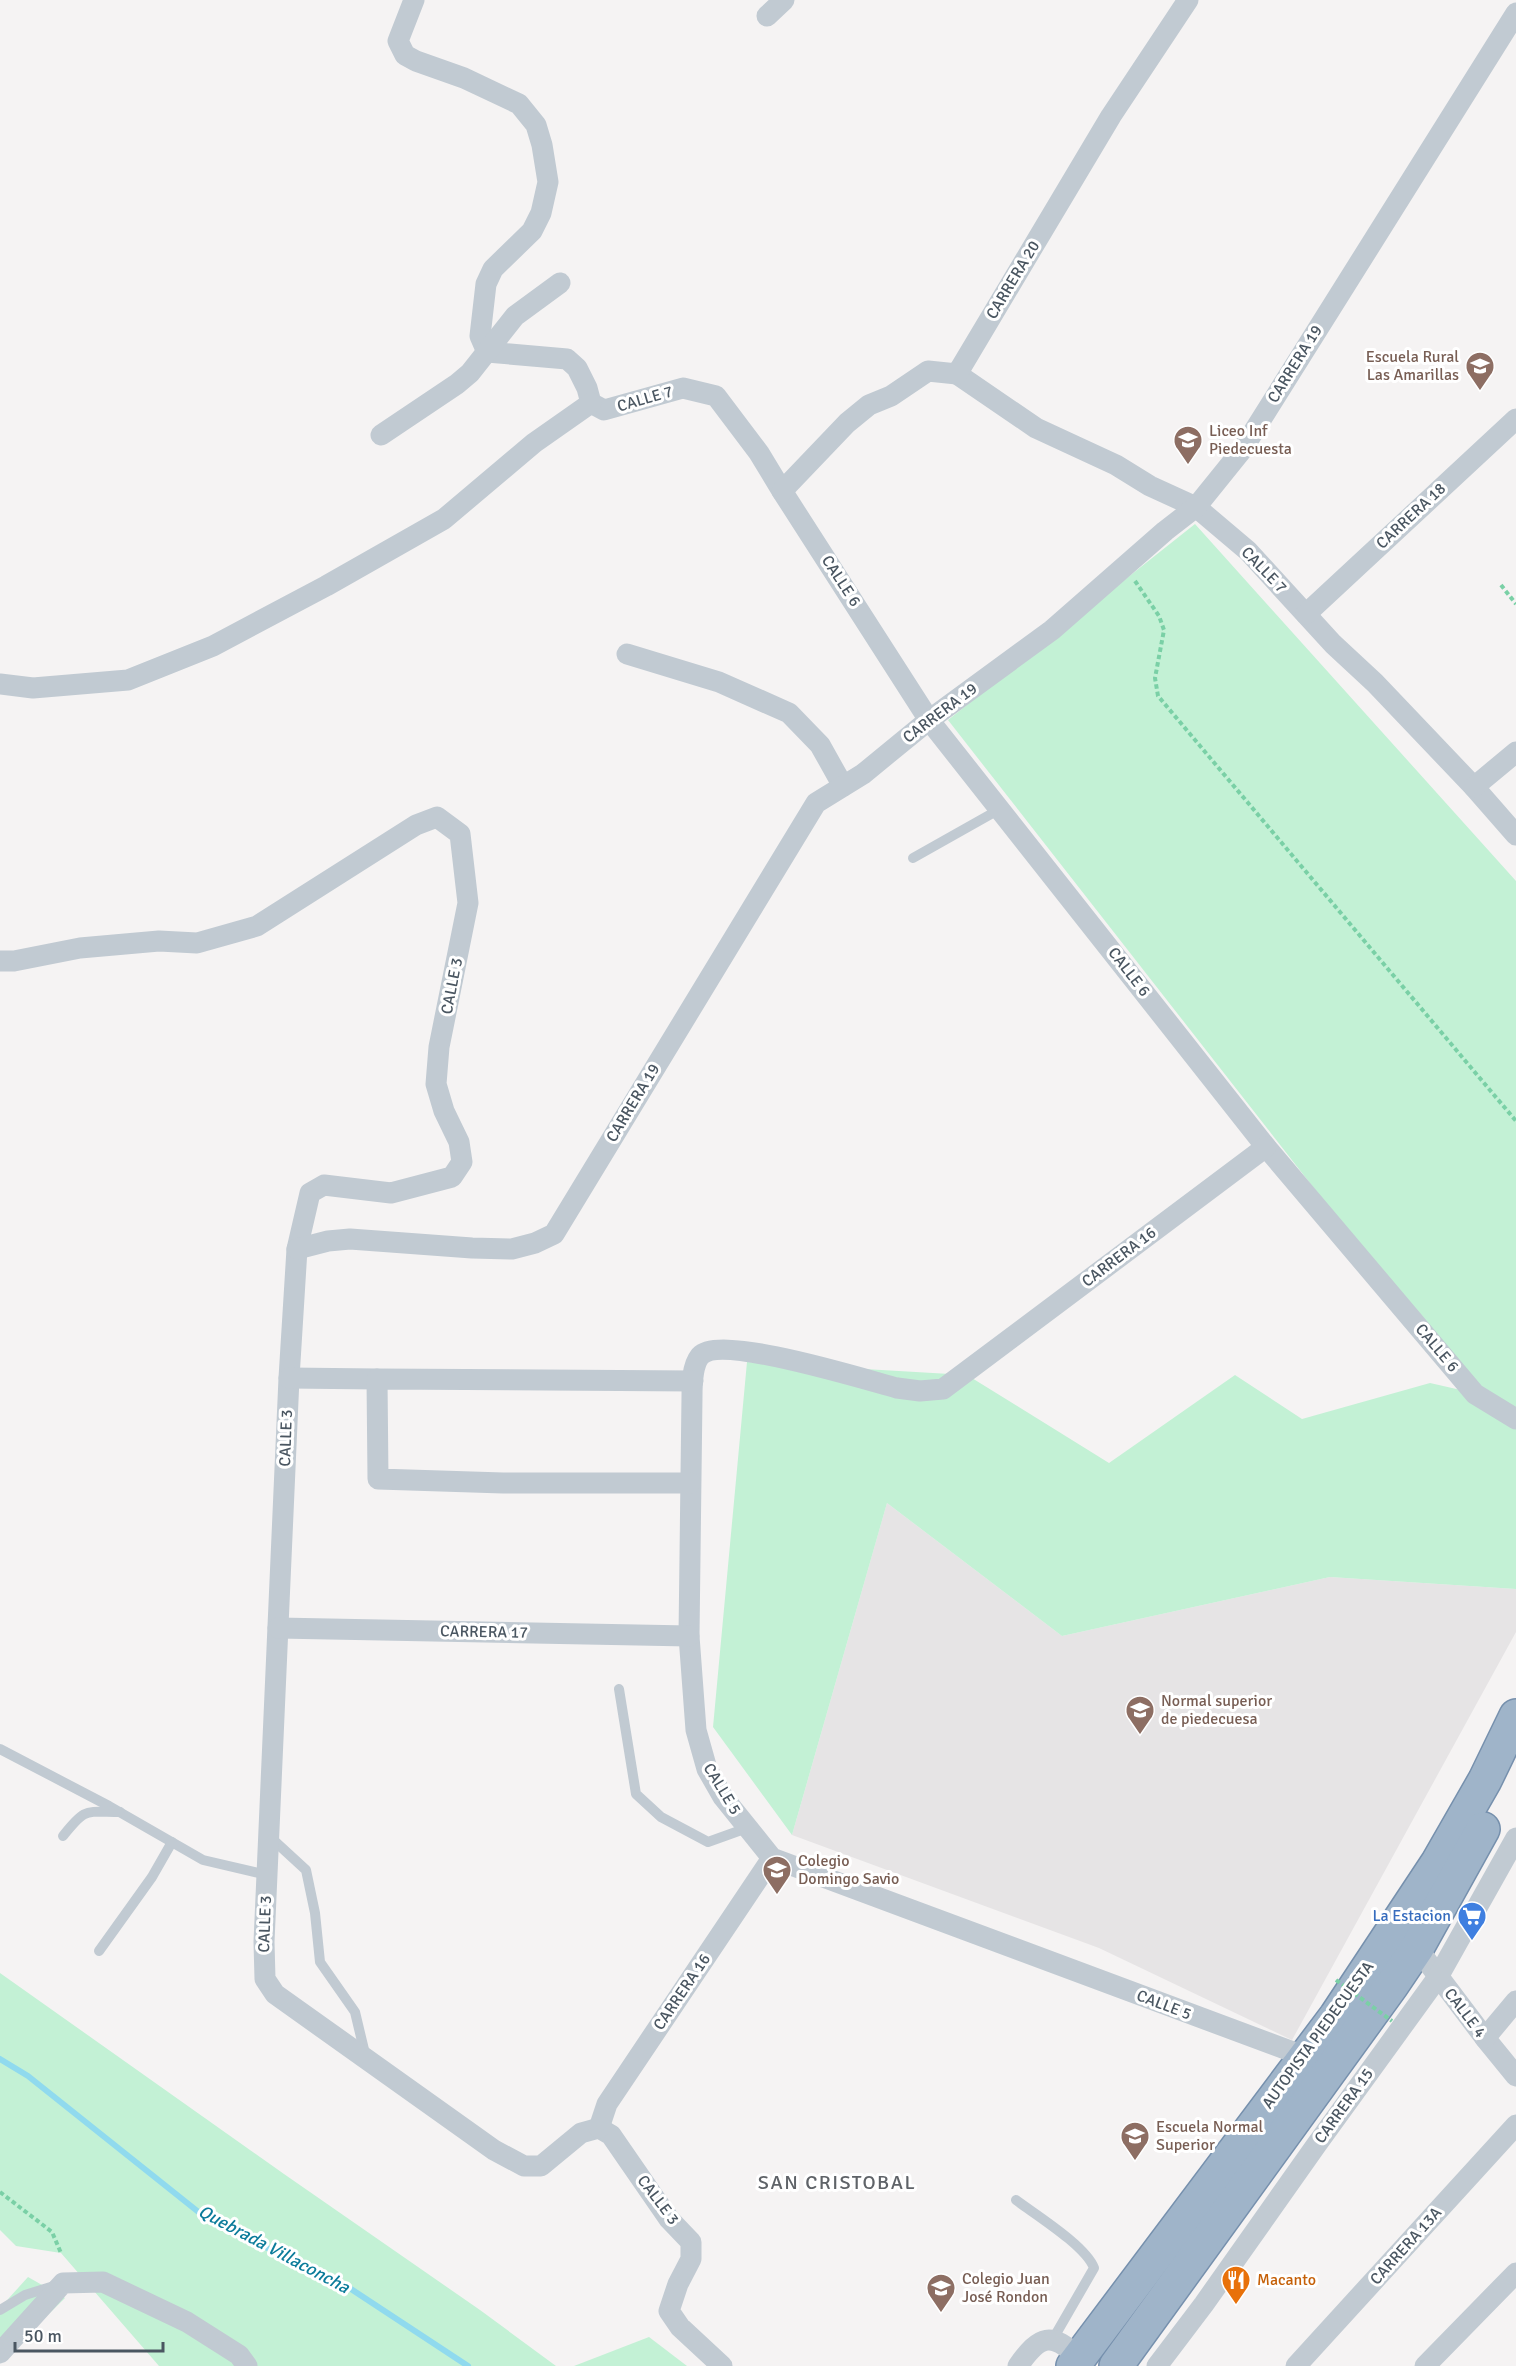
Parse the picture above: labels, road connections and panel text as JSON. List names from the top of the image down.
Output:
{
  "streets": {
    "highway": ["AUTOPISTA PIEDECUESTA"],
    "street": [
      "CARRERA 20",
      "CARRERA 19",
      "CALLE 7",
      "CARRERA 18",
      "CALLE 6",
      "CALLE 3",
      "CARRERA 16",
      "CARRERA 17",
      "CALLE 5",
      "CALLE 4",
      "CARRERA 15",
      "CARRERA 13A"
    ]
  },
  "crossings": [
    ["CARRERA 20", "CALLE 7"],
    ["CARRERA 19", "CALLE 7"],
    ["CARRERA 19", "CALLE 6"],
    ["CARRERA 19", "CALLE 3"],
    ["CALLE 7", "CARRERA 18"],
    ["CALLE 7", "CALLE 6"],
    ["CALLE 6", "CARRERA 16"],
    ["CALLE 3", "CARRERA 16"],
    ["CALLE 3", "CARRERA 17"],
    ["CARRERA 16", "CALLE 5"],
    ["CARRERA 17", "CALLE 5"],
    ["CALLE 5", "AUTOPISTA PIEDECUESTA"],
    ["CALLE 4", "AUTOPISTA PIEDECUESTA"],
    ["CALLE 4", "CARRERA 15"]
  ],
  "districts": ["SAN CRISTOBAL"],
  "water": ["Quebrada Villaconcha"],
  "places": {
    "school or university": [
      "Escuela Rural Las Amarillas",
      "Liceo Inf Piedecuesta",
      "Normal superior de piedecuesa",
      "Colegio Domingo Savio",
      "Escuela Normal Superior",
      "Colegio Juan José Rondon"
    ],
    "supermarket": ["La Estacion"],
    "restaurant": ["Macanto"]
  },
  "scale_bar": "50 m"
}
